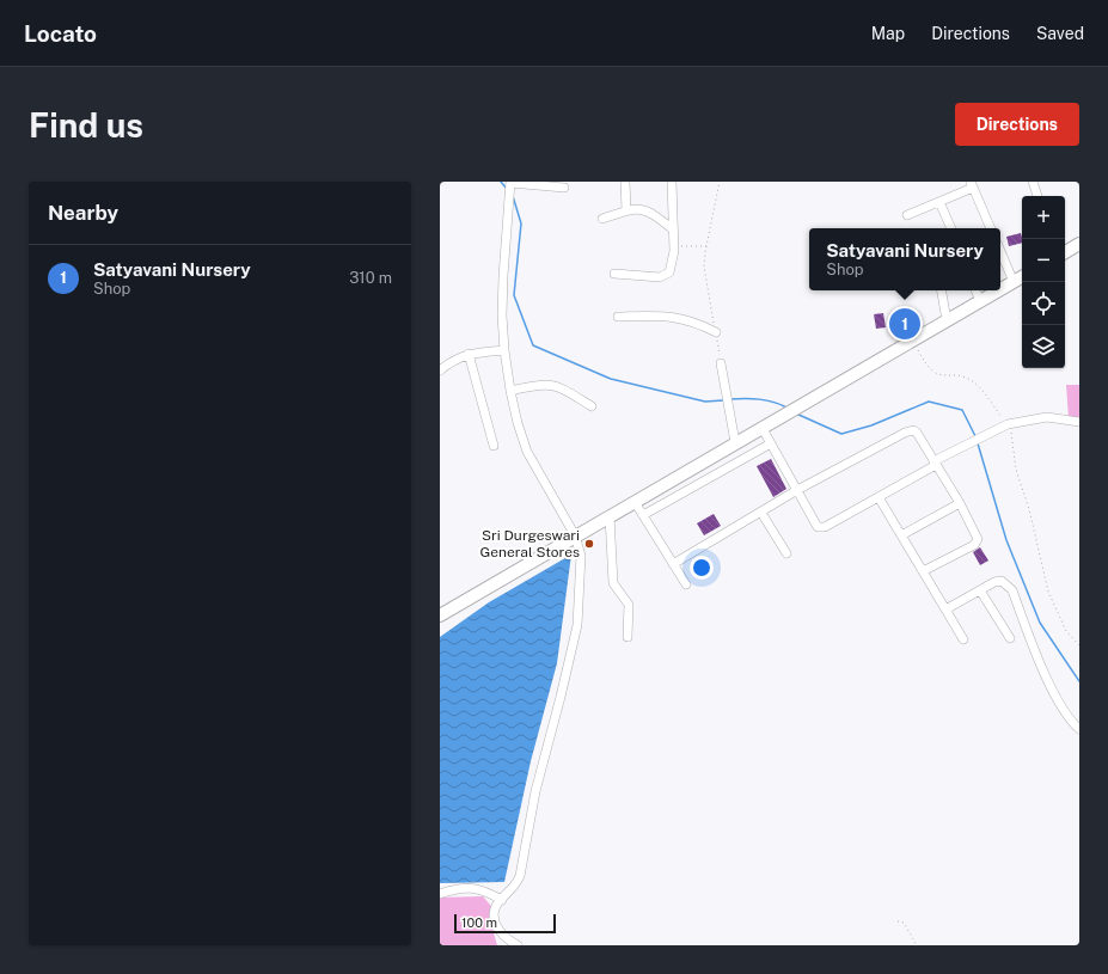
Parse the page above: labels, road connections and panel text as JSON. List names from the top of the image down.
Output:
{
  "places": ["Sri Durgeswari General Stores"],
  "scale_bar": "100 m",
  "page": {
    "header": "Locato",
    "nav": ["Map", "Directions", "Saved"],
    "buttons": "Directions",
    "title": "Find us",
    "heading": "Nearby",
    "map_buttons": ["+", "−"],
    "popup": ["Satyavani Nursery", "Shop"],
    "list": [
      {
        "mark": "1",
        "name": "Satyavani Nursery",
        "note": "Shop",
        "value": "310 m"
      }
    ],
    "pins": "1",
    "scale": "100 m"
  }
}
